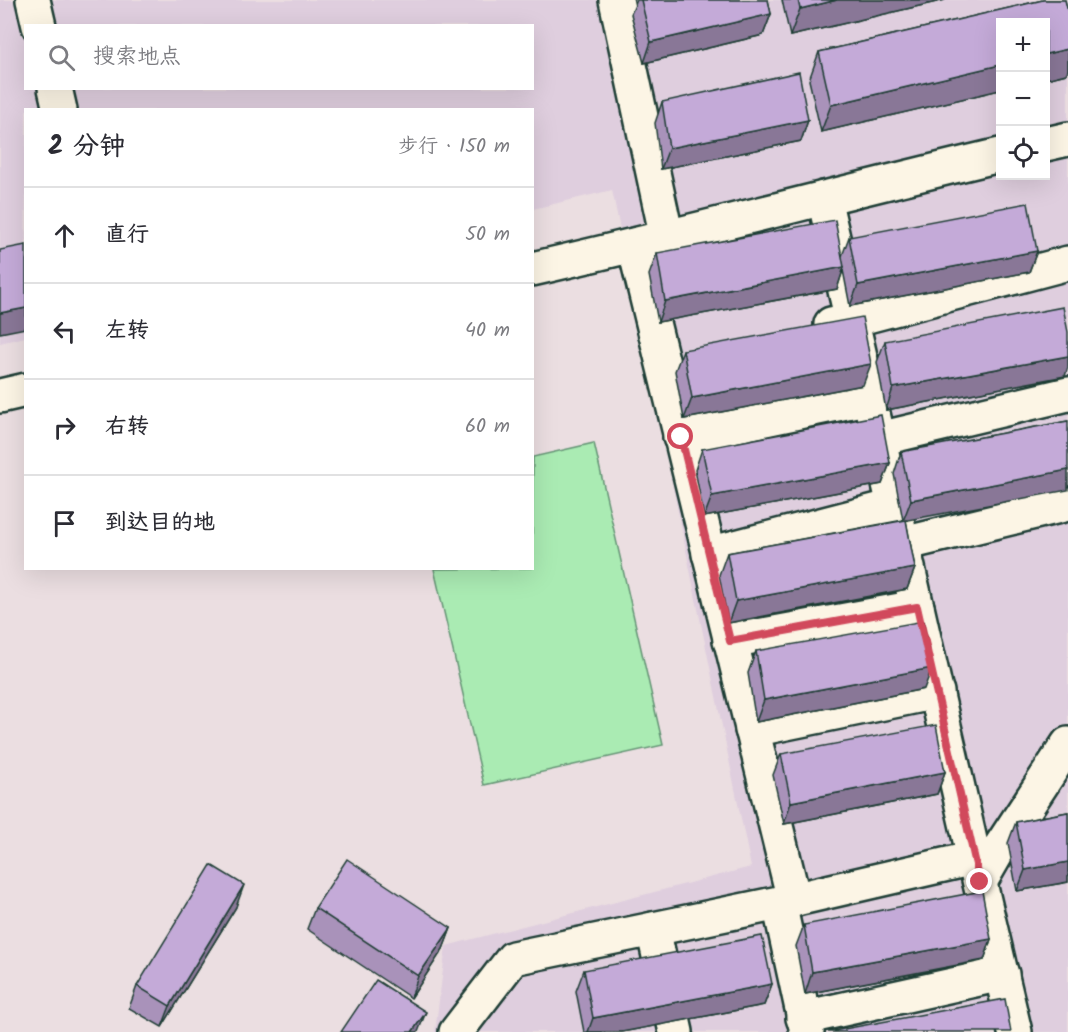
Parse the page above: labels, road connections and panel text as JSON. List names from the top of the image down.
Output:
{
  "page": {
    "map_buttons": ["+", "−"],
    "search": "搜索地点",
    "heading": ["2 分钟", "步行 · 150 m"],
    "list": [
      ["直行", "50 m"],
      ["左转", "40 m"],
      ["右转", "60 m"],
      "到达目的地"
    ]
  }
}
